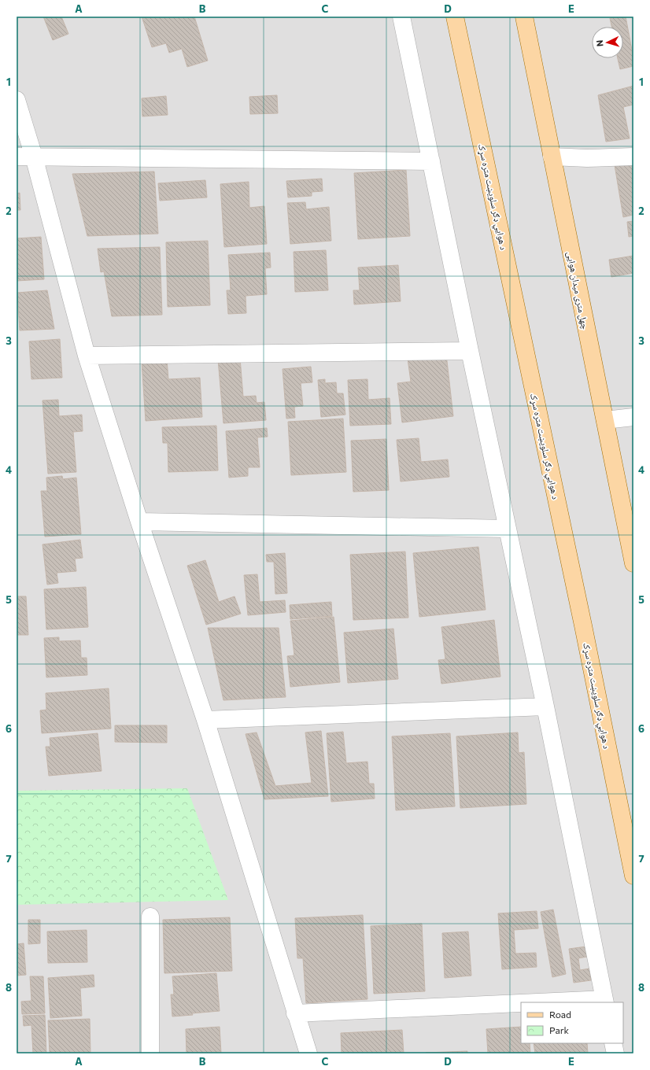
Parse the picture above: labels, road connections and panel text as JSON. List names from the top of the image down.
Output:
{
  "streets": {
    "main road": ["د هوايي ډګر سلویښت متره سړک", "چهل متری میدان هوایی"]
  },
  "legend": ["Road", "Park"],
  "north": "left",
  "grid": {
    "columns": [
      "A",
      "B",
      "C",
      "D",
      "E"
    ],
    "rows": [
      "1",
      "2",
      "3",
      "4",
      "5",
      "6",
      "7",
      "8"
    ]
  }
}
